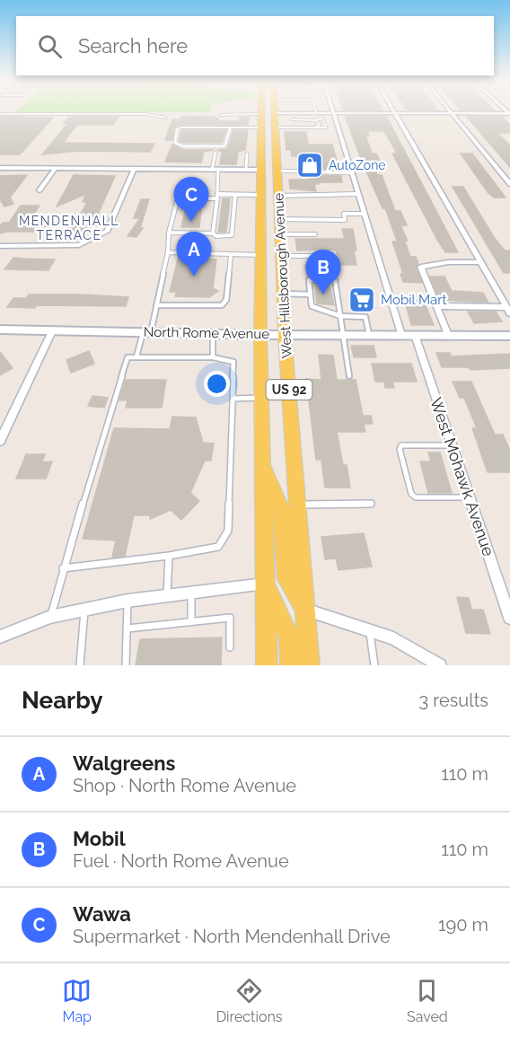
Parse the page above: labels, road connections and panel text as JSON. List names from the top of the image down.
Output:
{
  "streets": {
    "main road": ["West Hillsborough Avenue", "US 92"],
    "street": ["North Rome Avenue", "West Mohawk Avenue"]
  },
  "crossings": [
    ["West Hillsborough Avenue", "North Rome Avenue"],
    ["North Rome Avenue", "West Mohawk Avenue"]
  ],
  "districts": ["MENDENHALL TERRACE"],
  "places": {
    "shop": ["AutoZone"],
    "supermarket": ["Mobil Mart"]
  },
  "page": {
    "search": "Search here",
    "pins": ["C", "A", "B"],
    "heading": ["Nearby", "3 results"],
    "list": [
      {
        "mark": "A",
        "name": "Walgreens",
        "note": "Shop · North Rome Avenue",
        "value": "110 m"
      },
      {
        "mark": "B",
        "name": "Mobil",
        "note": "Fuel · North Rome Avenue",
        "value": "110 m"
      },
      {
        "mark": "C",
        "name": "Wawa",
        "note": "Supermarket · North Mendenhall Drive",
        "value": "190 m"
      }
    ],
    "nav": ["Map", "Directions", "Saved"]
  }
}
